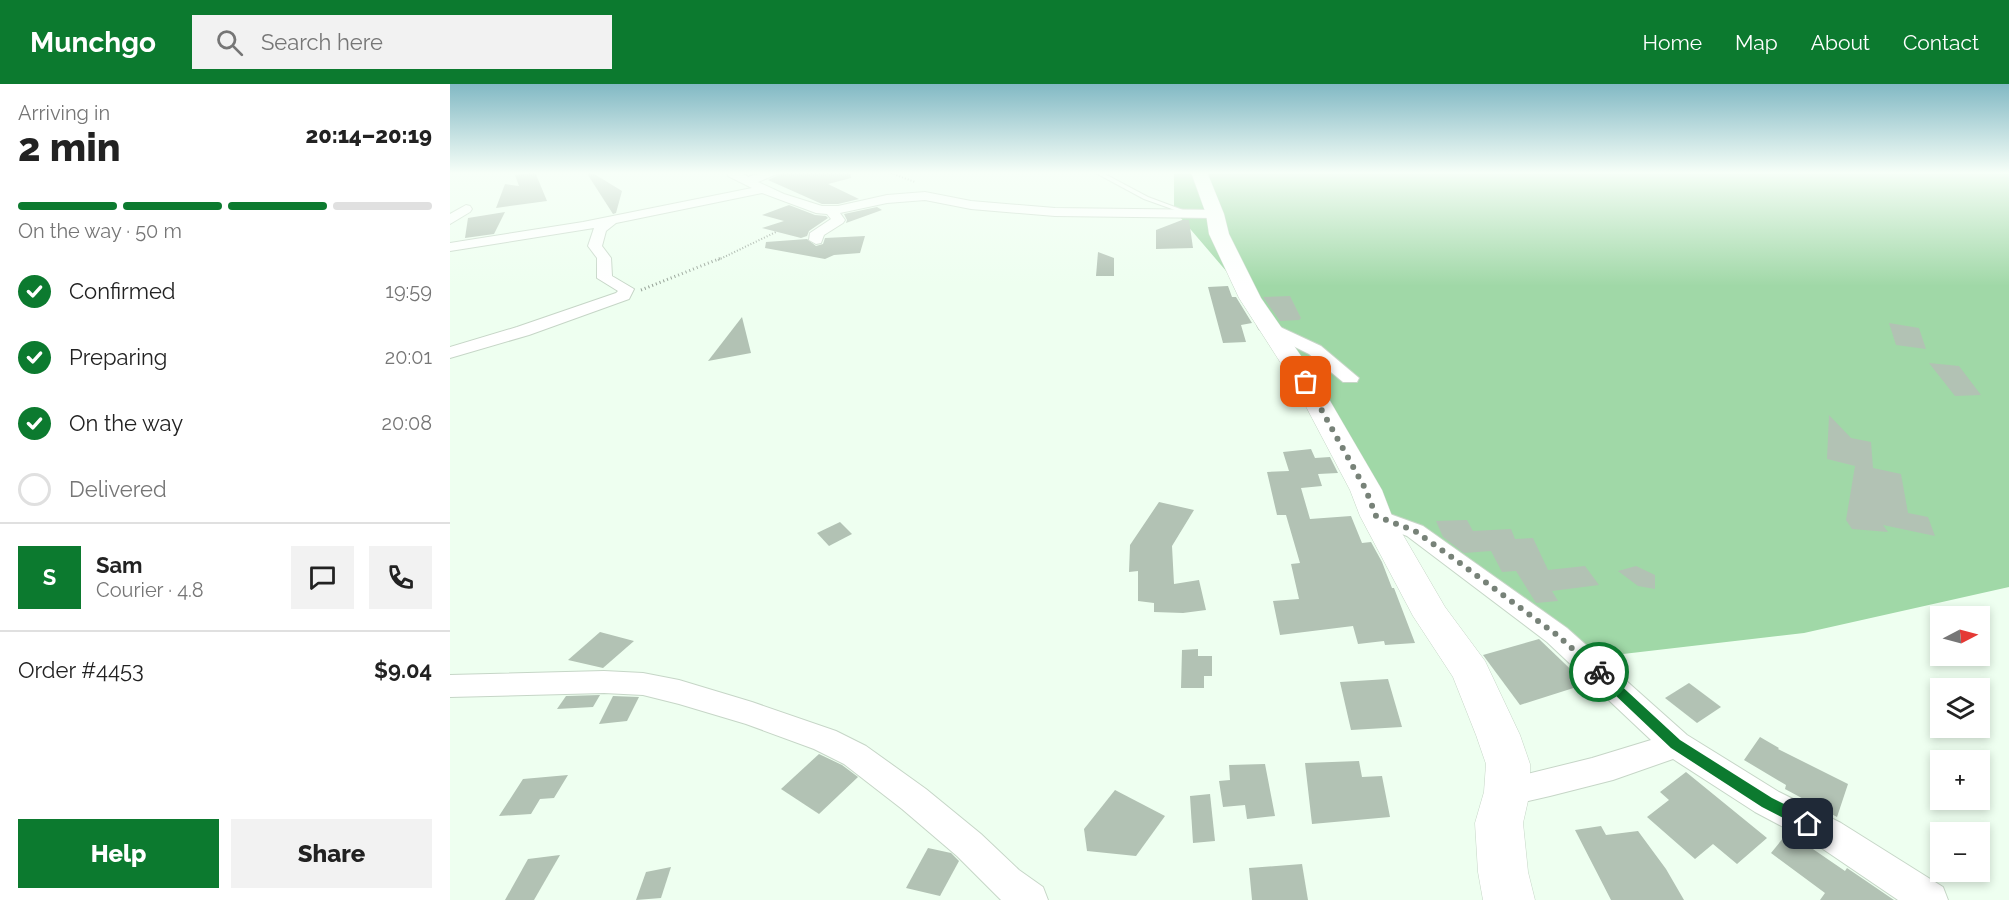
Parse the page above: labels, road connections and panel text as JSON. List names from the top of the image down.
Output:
{
  "north": "right",
  "page": {
    "header": "Munchgo",
    "search": "Search here",
    "nav": [
      "Home",
      "Map",
      "About",
      "Contact"
    ],
    "heading": ["2 min", "Arriving in", "20:14–20:19"],
    "panel": [
      "Sam",
      "Courier · 4.8",
      "Order #4453",
      "$9.04"
    ],
    "bar": "On the way · 50 m",
    "list": [
      ["Confirmed", "19:59"],
      ["Preparing", "20:01"],
      ["On the way", "20:08"],
      "Delivered"
    ],
    "round": "S",
    "map_buttons": ["+", "−"],
    "buttons": ["Help", "Share"]
  }
}
